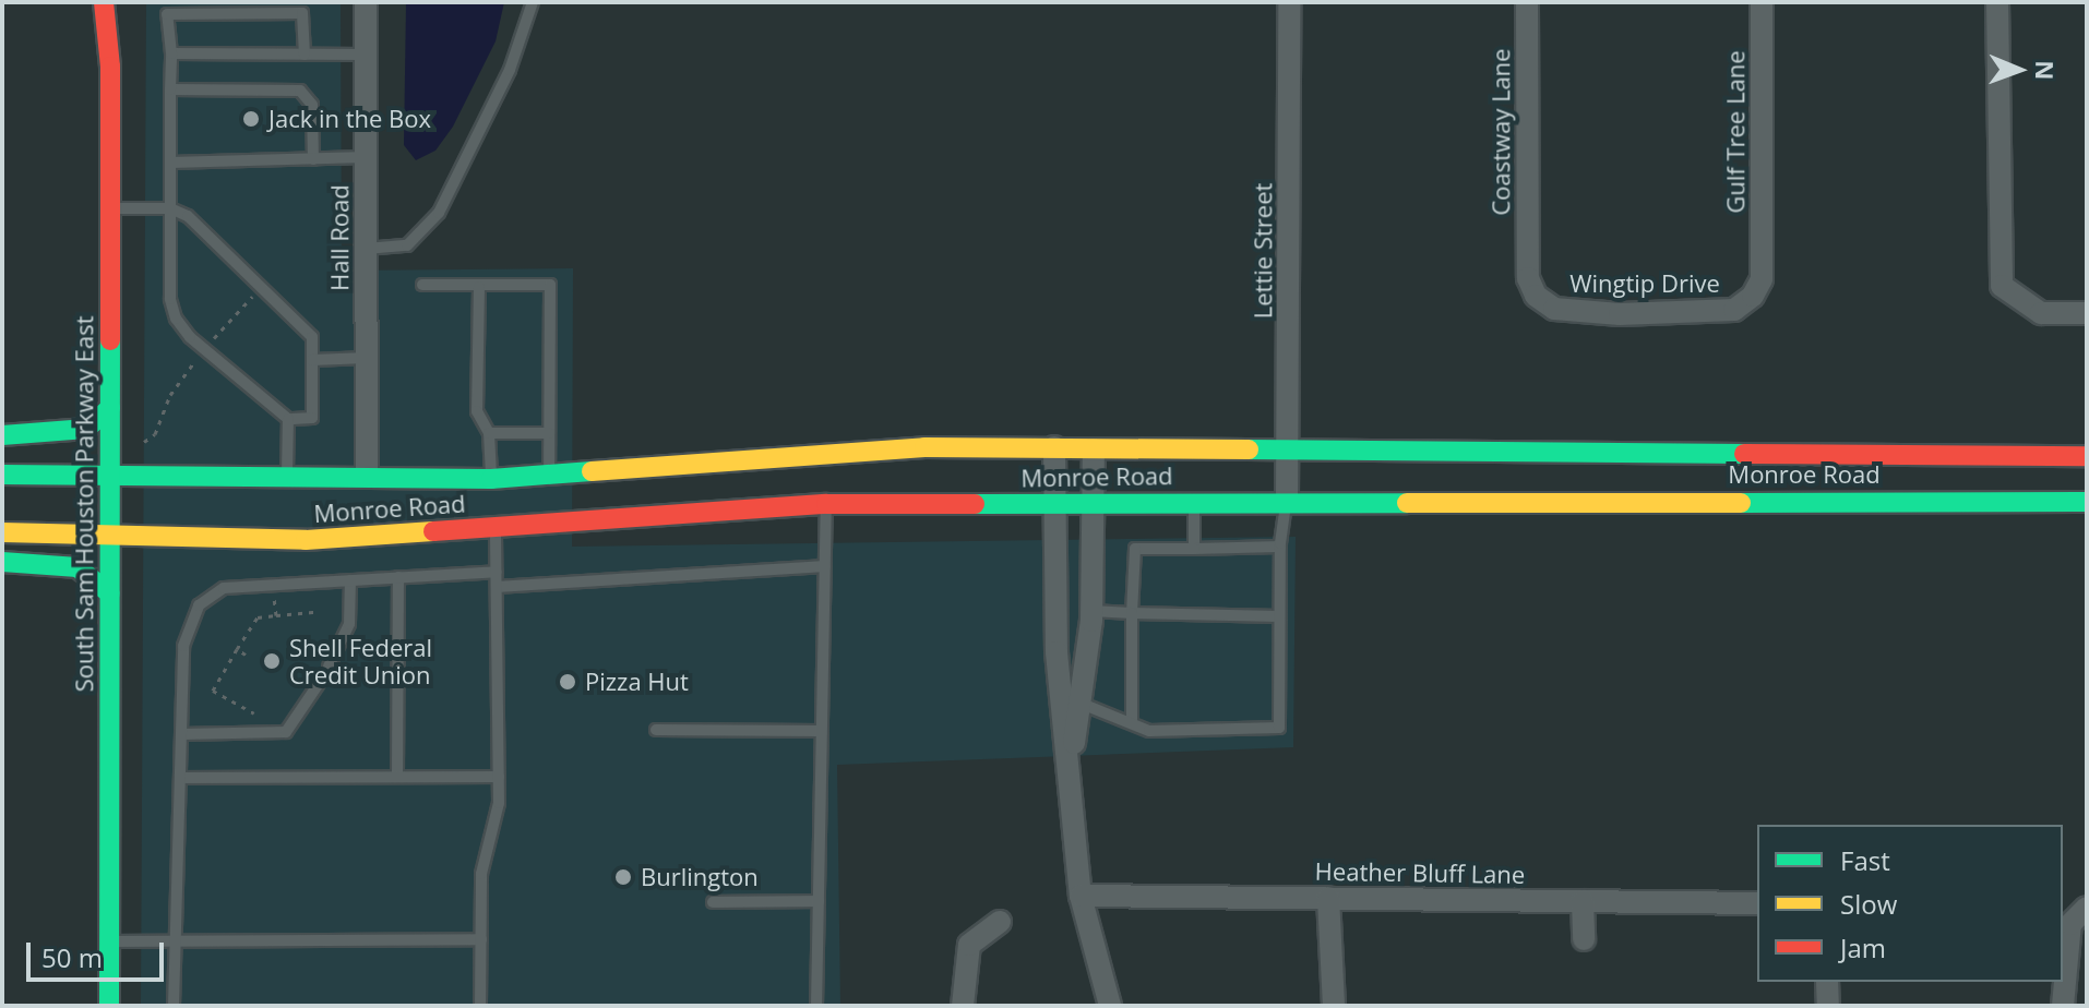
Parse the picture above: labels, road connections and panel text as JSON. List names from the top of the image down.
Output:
{
  "streets": {
    "main road": ["Monroe Road", "South Sam Houston Parkway East"],
    "street": [
      "Coastway Lane",
      "Gulf Tree Lane",
      "Hall Road",
      "Lettie Street",
      "Wingtip Drive",
      "Heather Bluff Lane"
    ]
  },
  "crossings": [
    ["Coastway Lane", "Wingtip Drive"],
    ["Gulf Tree Lane", "Wingtip Drive"],
    ["Hall Road", "Monroe Road"],
    ["Lettie Street", "Monroe Road"],
    ["Monroe Road", "South Sam Houston Parkway East"]
  ],
  "places": [
    "Jack in the Box",
    "Shell Federal Credit Union",
    "Pizza Hut",
    "Burlington"
  ],
  "legend": ["Fast", "Slow", "Jam"],
  "scale_bar": "50 m",
  "north": "right"
}
